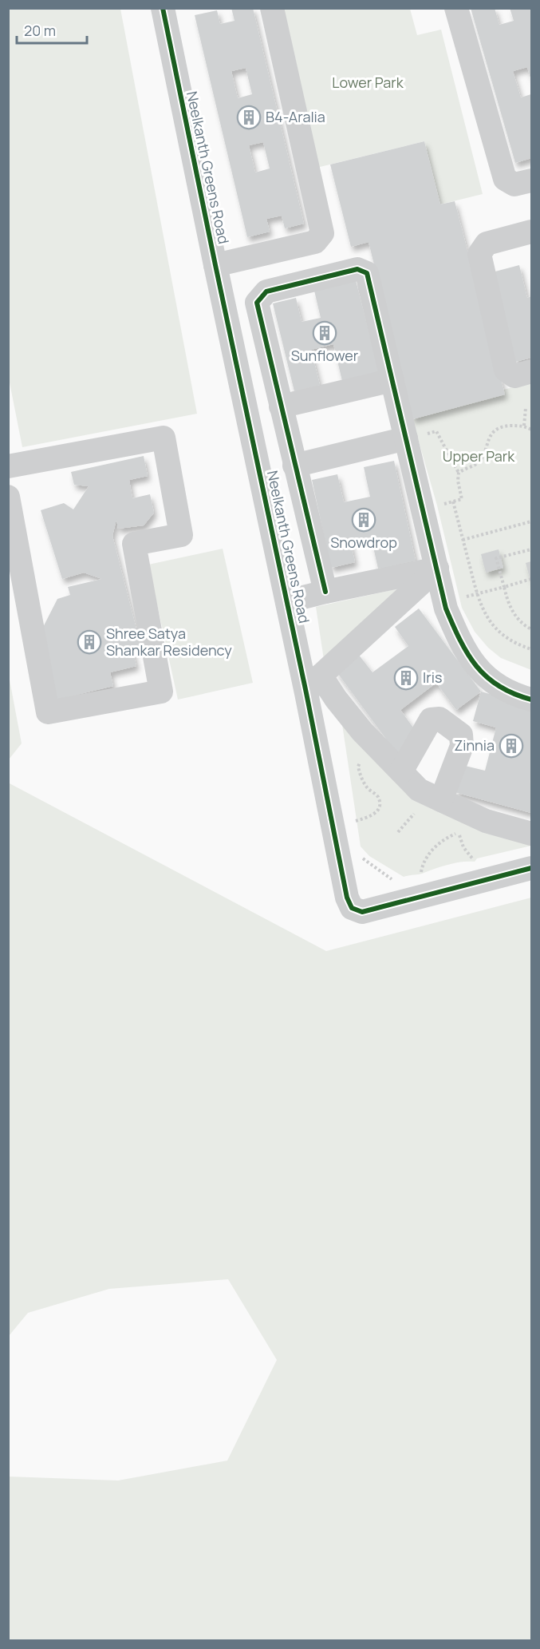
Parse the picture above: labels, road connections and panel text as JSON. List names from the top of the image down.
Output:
{
  "streets": {
    "street": ["Neelkanth Greens Road"]
  },
  "parks": ["Lower Park", "Upper Park"],
  "places": {
    "building": [
      "B4-Aralia",
      "Sunflower",
      "Snowdrop",
      "Shree Satya Shankar Residency",
      "Iris",
      "Zinnia"
    ]
  },
  "scale_bar": "20 m"
}
